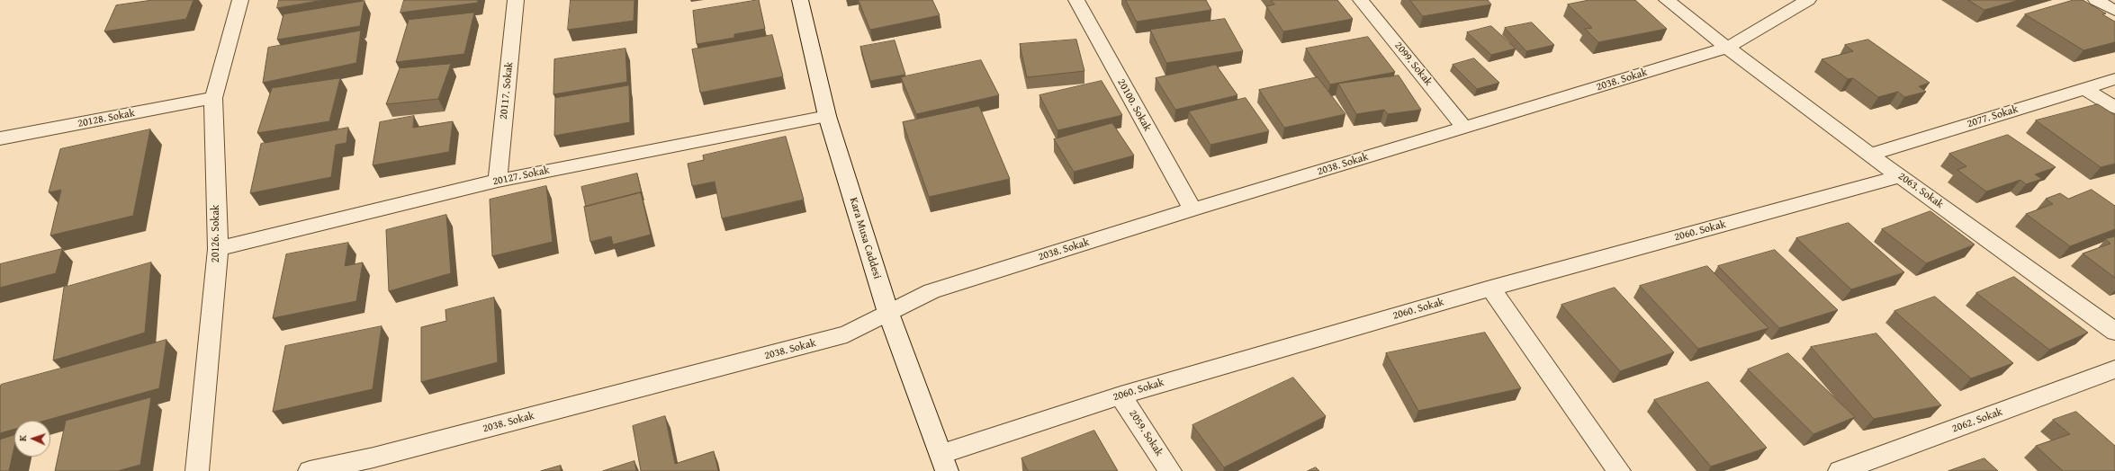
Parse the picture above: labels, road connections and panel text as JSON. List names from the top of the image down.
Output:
{
  "streets": {
    "street": [
      "2099. Sokak",
      "2038. Sokak",
      "20117. Sokak",
      "20100. Sokak",
      "2077. Sokak",
      "20128. Sokak",
      "20127. Sokak",
      "2063. Sokak",
      "2060. Sokak",
      "20126. Sokak",
      "Kara Musa Caddesi",
      "2062. Sokak",
      "2059. Sokak"
    ]
  },
  "crossings": [
    ["2099. Sokak", "2038. Sokak"],
    ["2038. Sokak", "20100. Sokak"],
    ["2038. Sokak", "2063. Sokak"],
    ["2038. Sokak", "Kara Musa Caddesi"],
    ["20117. Sokak", "20127. Sokak"],
    ["2077. Sokak", "2063. Sokak"],
    ["20128. Sokak", "20126. Sokak"],
    ["20127. Sokak", "20126. Sokak"],
    ["20127. Sokak", "Kara Musa Caddesi"],
    ["2063. Sokak", "2060. Sokak"],
    ["2060. Sokak", "Kara Musa Caddesi"],
    ["2060. Sokak", "2059. Sokak"]
  ],
  "north": "left"
}
